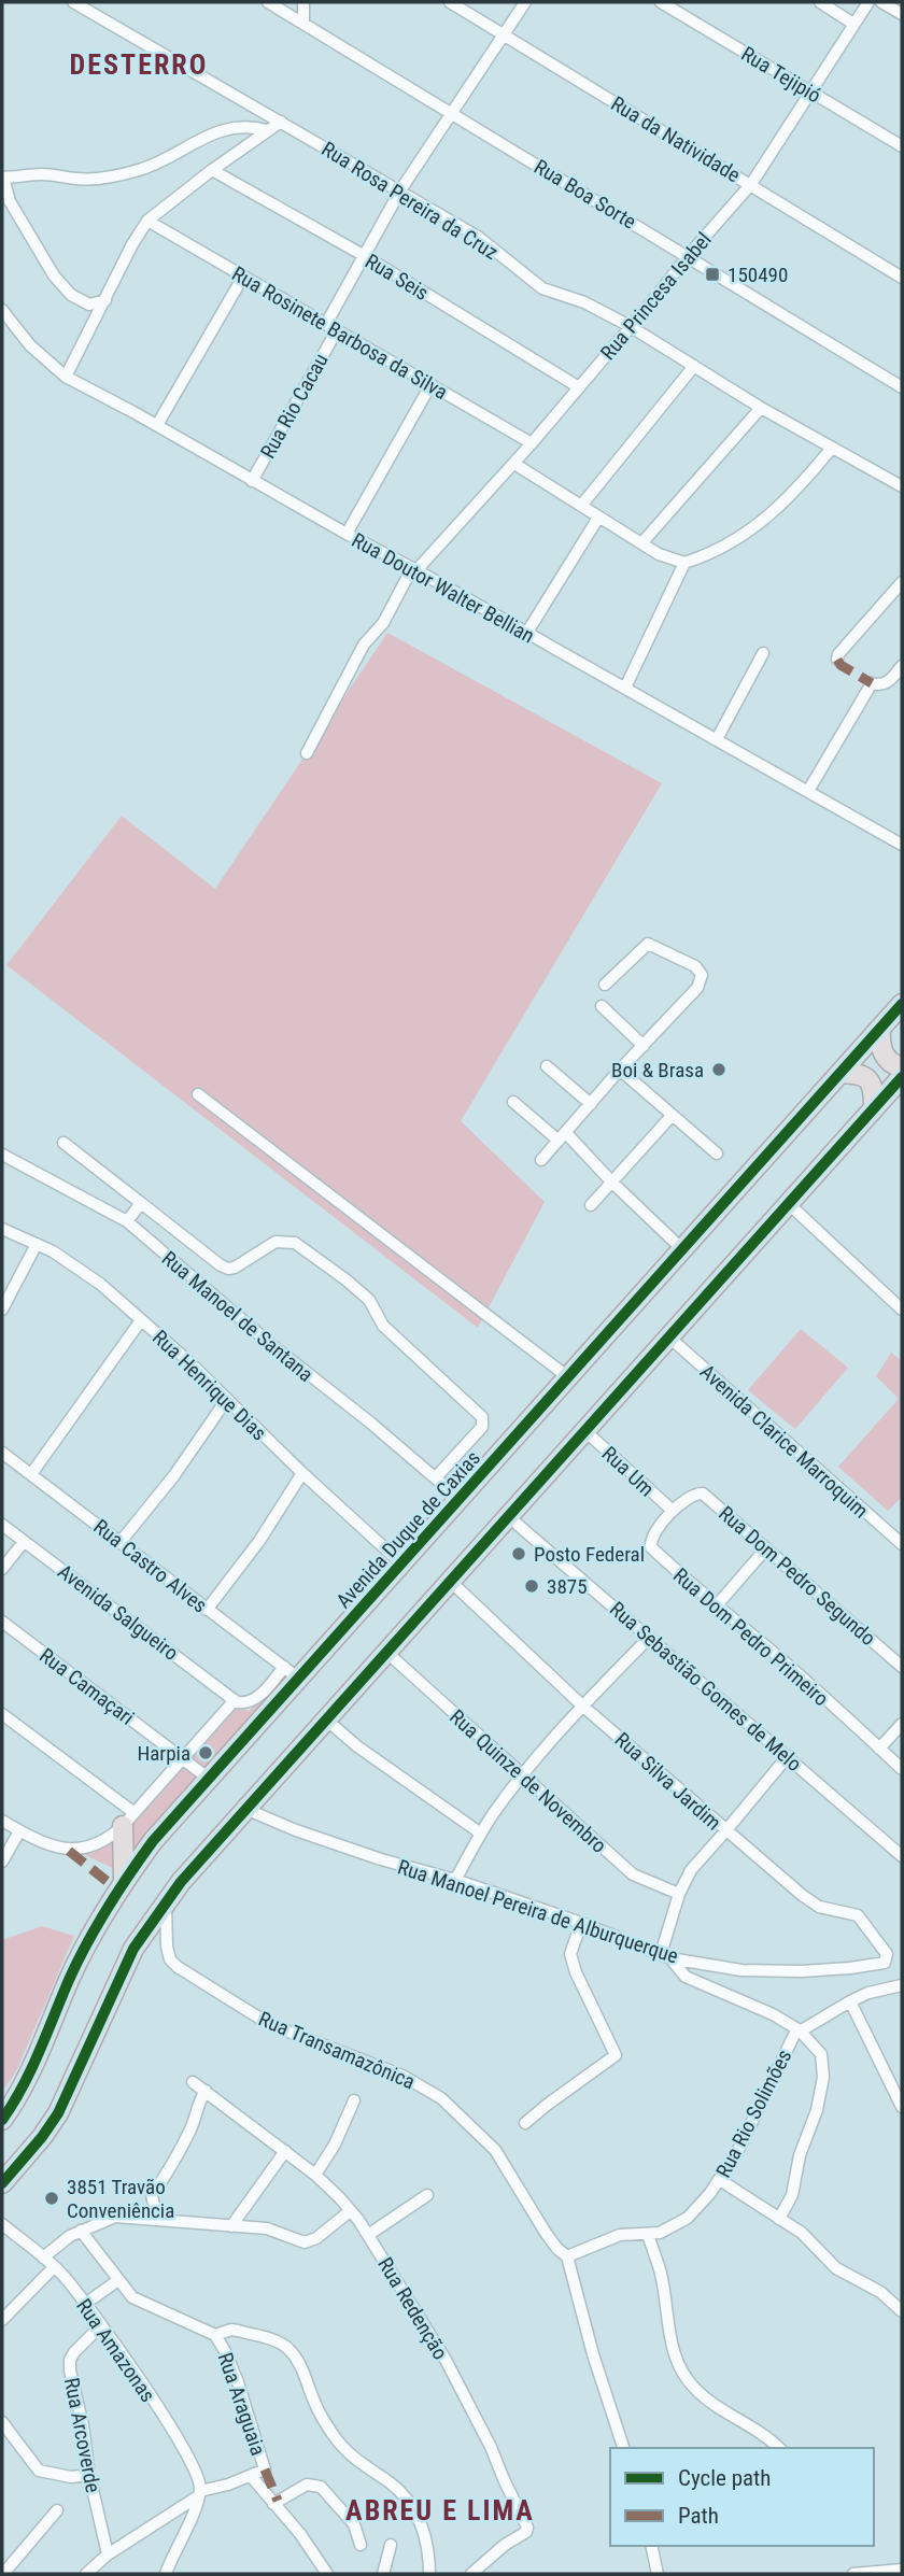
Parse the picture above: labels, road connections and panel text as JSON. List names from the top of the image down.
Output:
{
  "streets": {
    "highway": ["Avenida Duque de Caxias"],
    "street": [
      "Rua Tejipió",
      "Rua da Natividade",
      "Rua Boa Sorte",
      "Rua Rosa Pereira da Cruz",
      "Rua Seis",
      "Rua Princesa Isabel",
      "Rua Rosinete Barbosa da Silva",
      "Rua Rio Cacau",
      "Rua Doutor Walter Bellian",
      "Rua Manoel de Santana",
      "Rua Henrique Dias",
      "Avenida Clarice Marroquim",
      "Rua Um",
      "Rua Castro Alves",
      "Rua Dom Pedro Segundo",
      "Avenida Salgueiro",
      "Rua Dom Pedro Primeiro",
      "Rua Camaçari",
      "Rua Sebastião Gomes de Melo",
      "Rua Quinze de Novembro",
      "Rua Silva Jardim",
      "Rua Manoel Pereira de Alburquerque",
      "Rua Transamazônica",
      "Rua Rio Solimões",
      "Rua Redenção",
      "Rua Amazonas",
      "Rua Araguaia",
      "Rua Arcoverde"
    ]
  },
  "crossings": [
    ["Rua Tejipió", "Rua Princesa Isabel"],
    ["Rua da Natividade", "Rua Princesa Isabel"],
    ["Rua da Natividade", "Rua Rio Cacau"],
    ["Rua Boa Sorte", "Rua Princesa Isabel"],
    ["Rua Boa Sorte", "Rua Rio Cacau"],
    ["Rua Rosa Pereira da Cruz", "Rua Princesa Isabel"],
    ["Rua Rosa Pereira da Cruz", "Rua Rio Cacau"],
    ["Rua Seis", "Rua Princesa Isabel"],
    ["Rua Seis", "Rua Rio Cacau"],
    ["Rua Princesa Isabel", "Rua Rosinete Barbosa da Silva"],
    ["Rua Princesa Isabel", "Rua Doutor Walter Bellian"],
    ["Rua Rosinete Barbosa da Silva", "Rua Rio Cacau"],
    ["Rua Rio Cacau", "Rua Doutor Walter Bellian"],
    ["Rua Manoel de Santana", "Avenida Duque de Caxias"],
    ["Rua Henrique Dias", "Avenida Duque de Caxias"],
    ["Rua Um", "Rua Dom Pedro Primeiro"],
    ["Avenida Duque de Caxias", "Rua Castro Alves"],
    ["Avenida Duque de Caxias", "Rua Camaçari"],
    ["Rua Dom Pedro Segundo", "Rua Dom Pedro Primeiro"],
    ["Rua Silva Jardim", "Rua Manoel Pereira de Alburquerque"],
    ["Rua Transamazônica", "Rua Rio Solimões"],
    ["Rua Amazonas", "Rua Arcoverde"]
  ],
  "districts": ["DESTERRO", "ABREU E LIMA"],
  "places": {
    "transit": ["150490"],
    "other": [
      "Boi & Brasa",
      "Posto Federal",
      "3875",
      "Harpia",
      "3851 Travão Conveniência"
    ]
  },
  "legend": ["Cycle path", "Path"]
}
